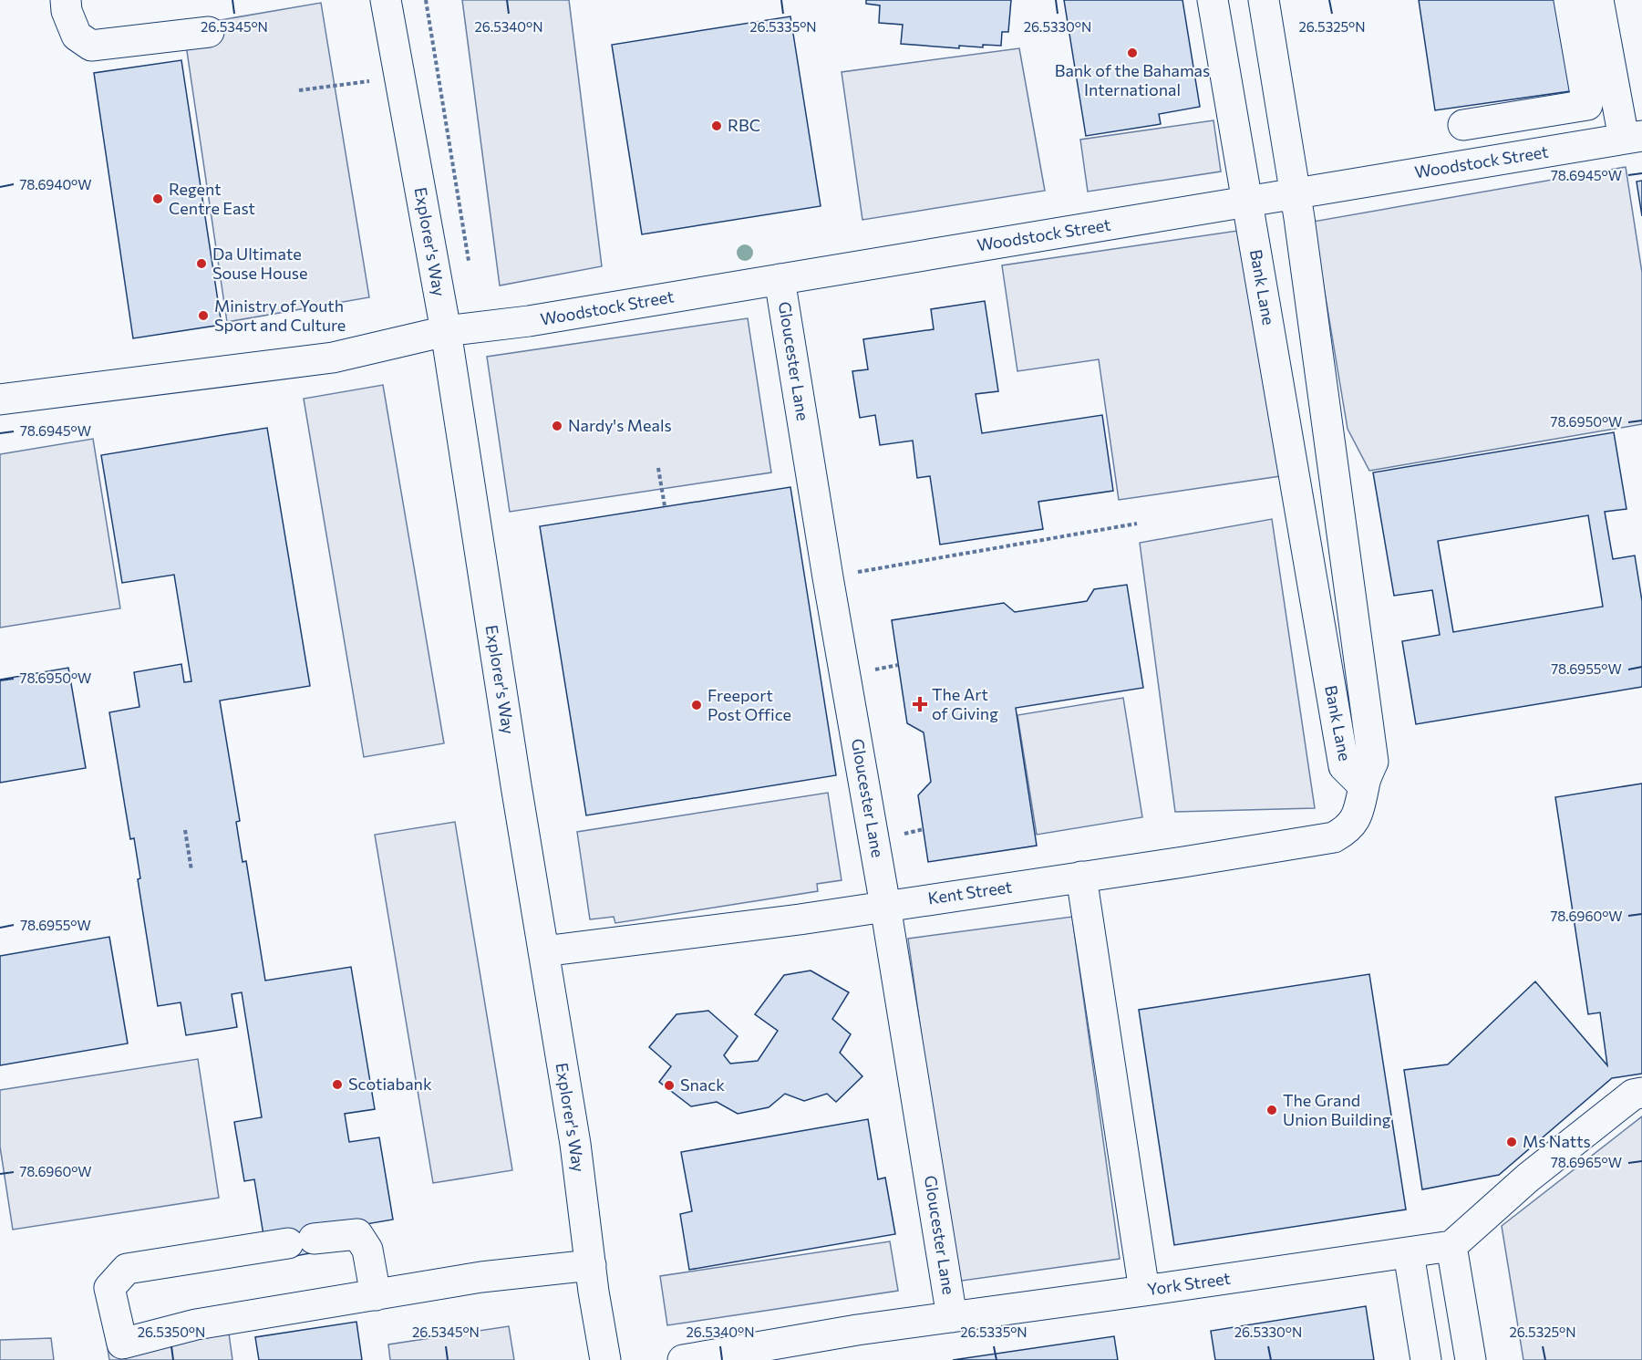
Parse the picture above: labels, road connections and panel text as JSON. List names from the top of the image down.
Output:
{
  "streets": {
    "street": [
      "Woodstock Street",
      "Explorer's Way",
      "Bank Lane",
      "Gloucester Lane",
      "Kent Street",
      "York Street"
    ]
  },
  "crossings": [
    ["Woodstock Street", "Explorer's Way"],
    ["Woodstock Street", "Bank Lane"],
    ["Woodstock Street", "Gloucester Lane"],
    ["Explorer's Way", "Kent Street"],
    ["Bank Lane", "Kent Street"],
    ["Gloucester Lane", "Kent Street"],
    ["Gloucester Lane", "York Street"]
  ],
  "places": {
    "other": [
      "Bank of the Bahamas International",
      "RBC",
      "Regent Centre East",
      "Da Ultimate Souse House",
      "Ministry of Youth Sport and Culture",
      "Nardy's Meals",
      "Freeport Post Office",
      "Scotiabank",
      "Snack",
      "The Grand Union Building",
      "Ms Natts"
    ],
    "health": ["The Art of Giving"]
  },
  "coordinates": [
    "26.5345°N",
    "26.5340°N",
    "26.5335°N",
    "26.5330°N",
    "26.5325°N",
    "78.6945°W",
    "78.6940°W",
    "78.6950°W",
    "78.6955°W",
    "78.6960°W",
    "78.6965°W",
    "26.5350°N"
  ]
}
